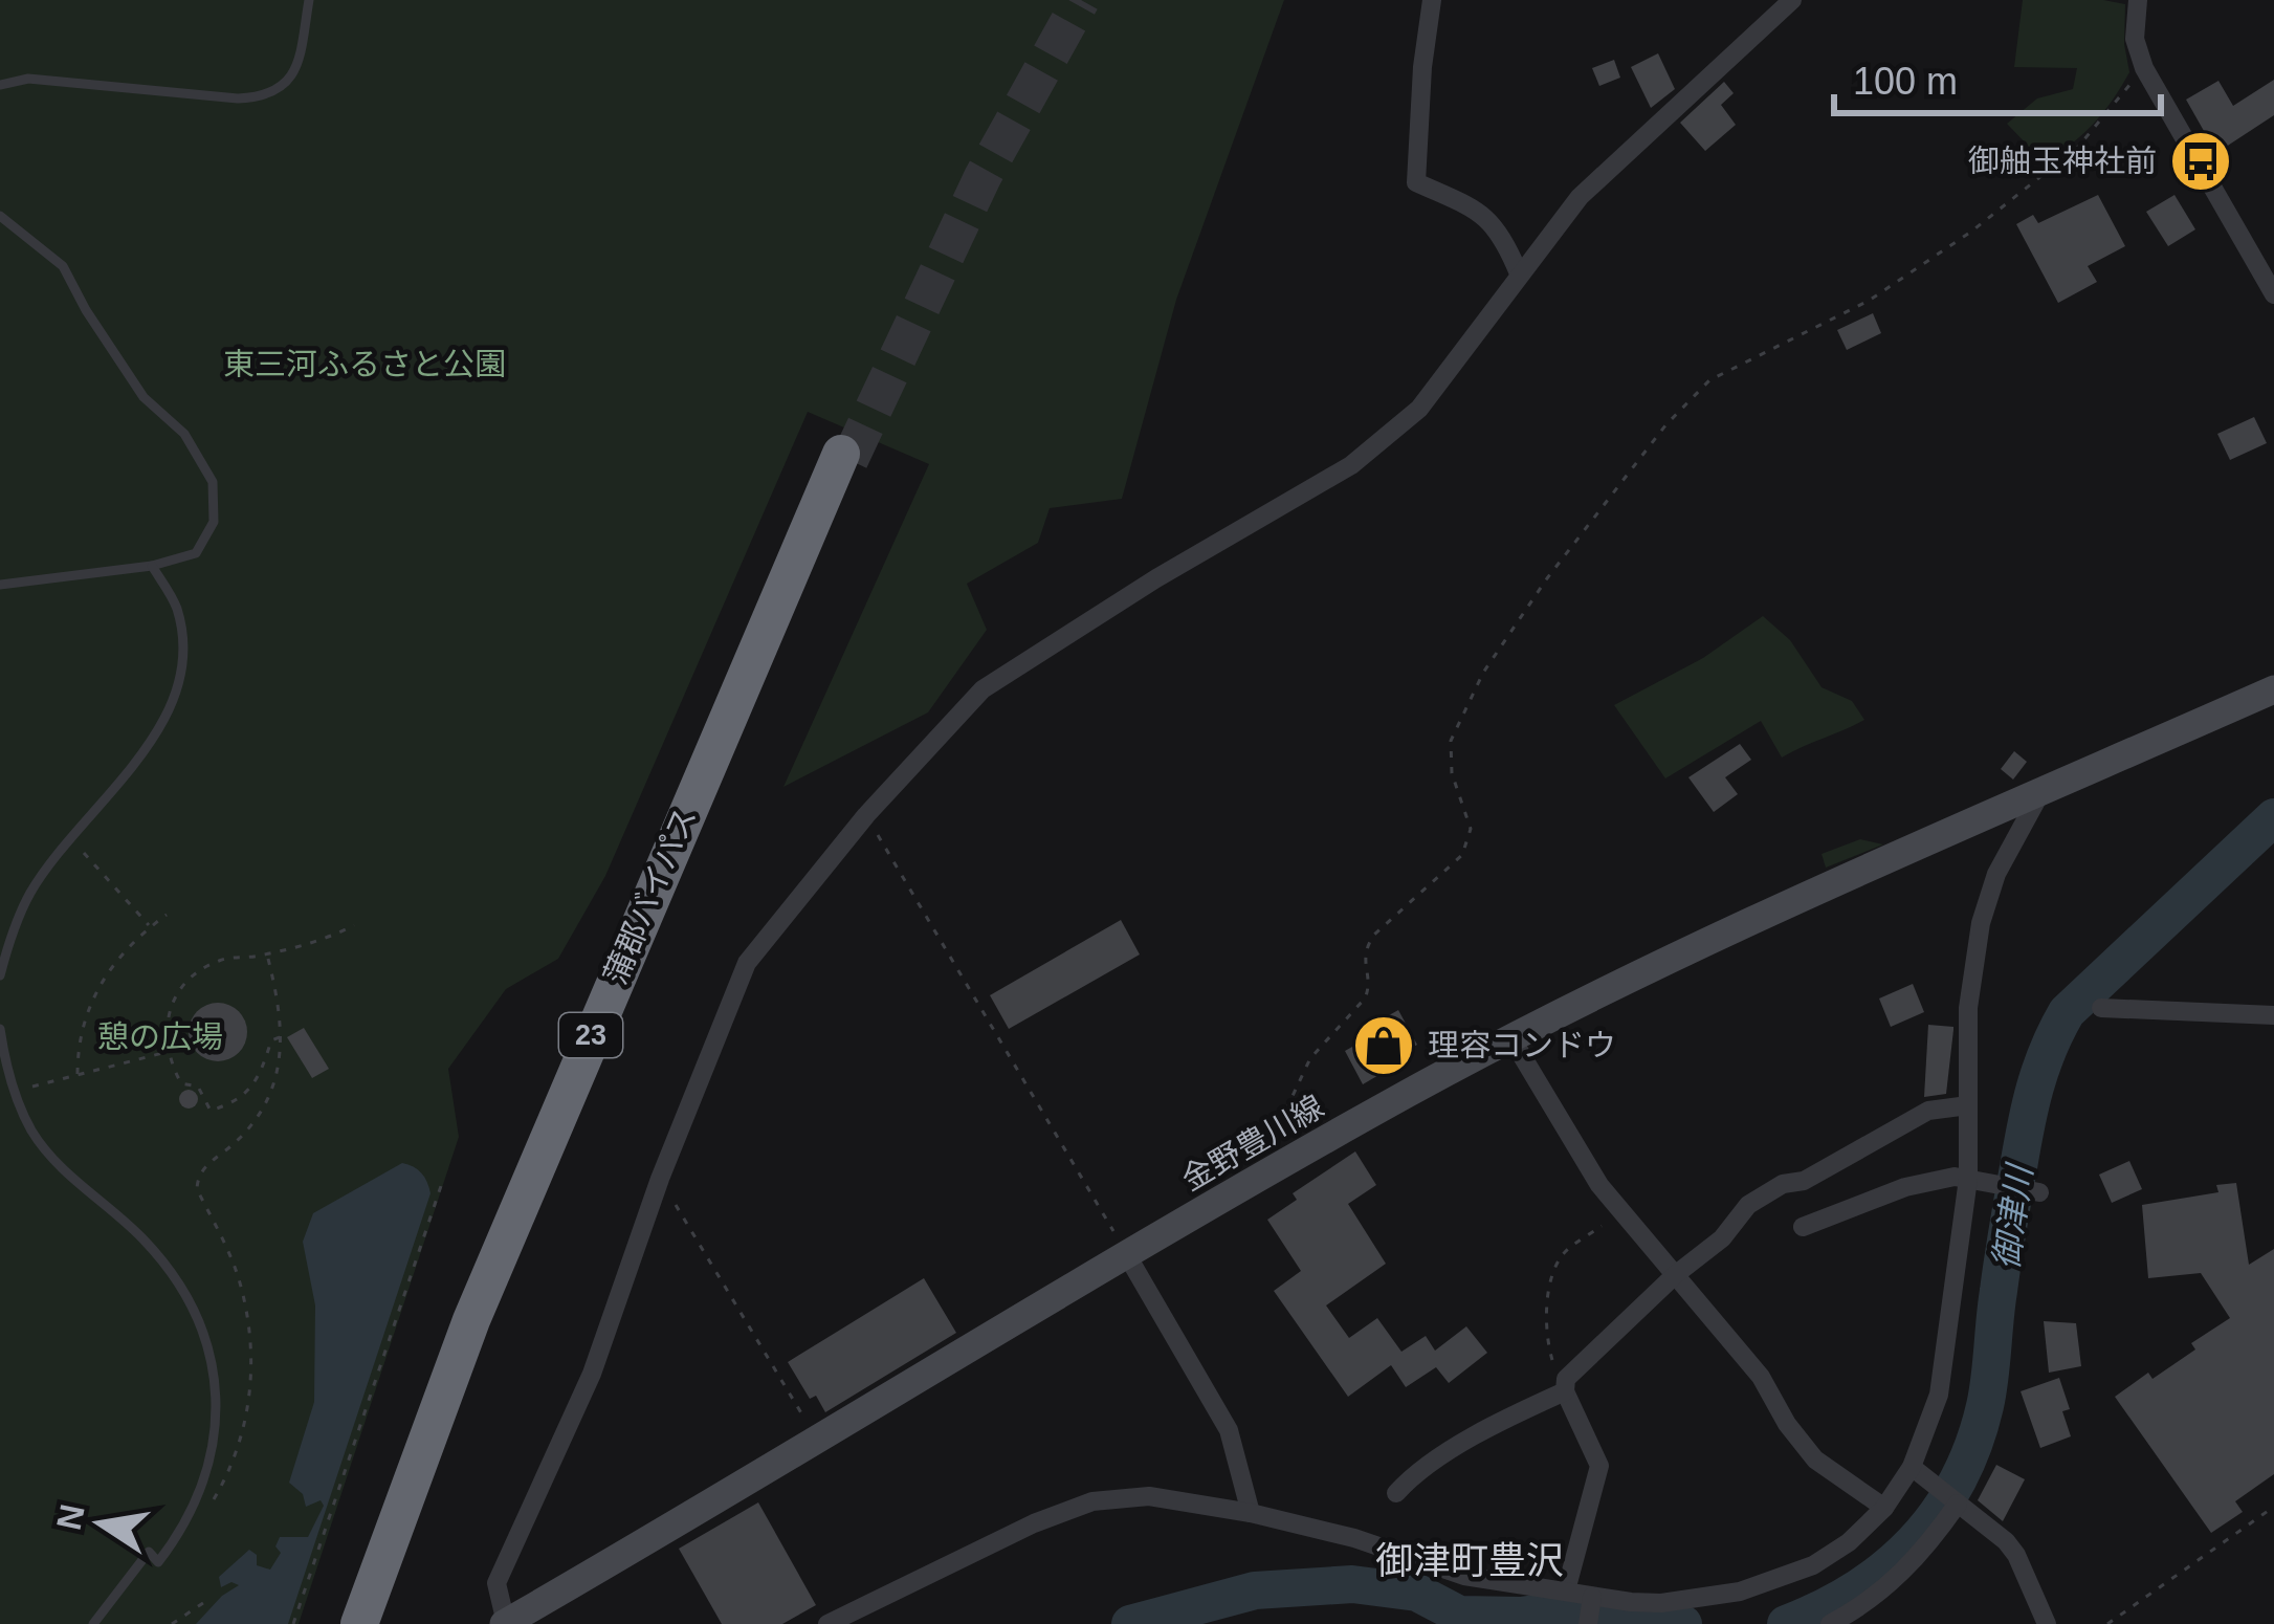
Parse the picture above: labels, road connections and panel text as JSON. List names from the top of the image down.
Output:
{
  "streets": {
    "highway": ["蒲郡バイパス", "23"],
    "main road": ["金野豊川線"]
  },
  "districts": ["御津町豊沢"],
  "water": ["御津川"],
  "parks": ["東三河ふるさと公園", "憩の広場"],
  "places": {
    "bus stop": ["御舳玉神社前"],
    "shop": ["理容コンドウ"]
  },
  "scale_bar": "100 m",
  "north": "left"
}
